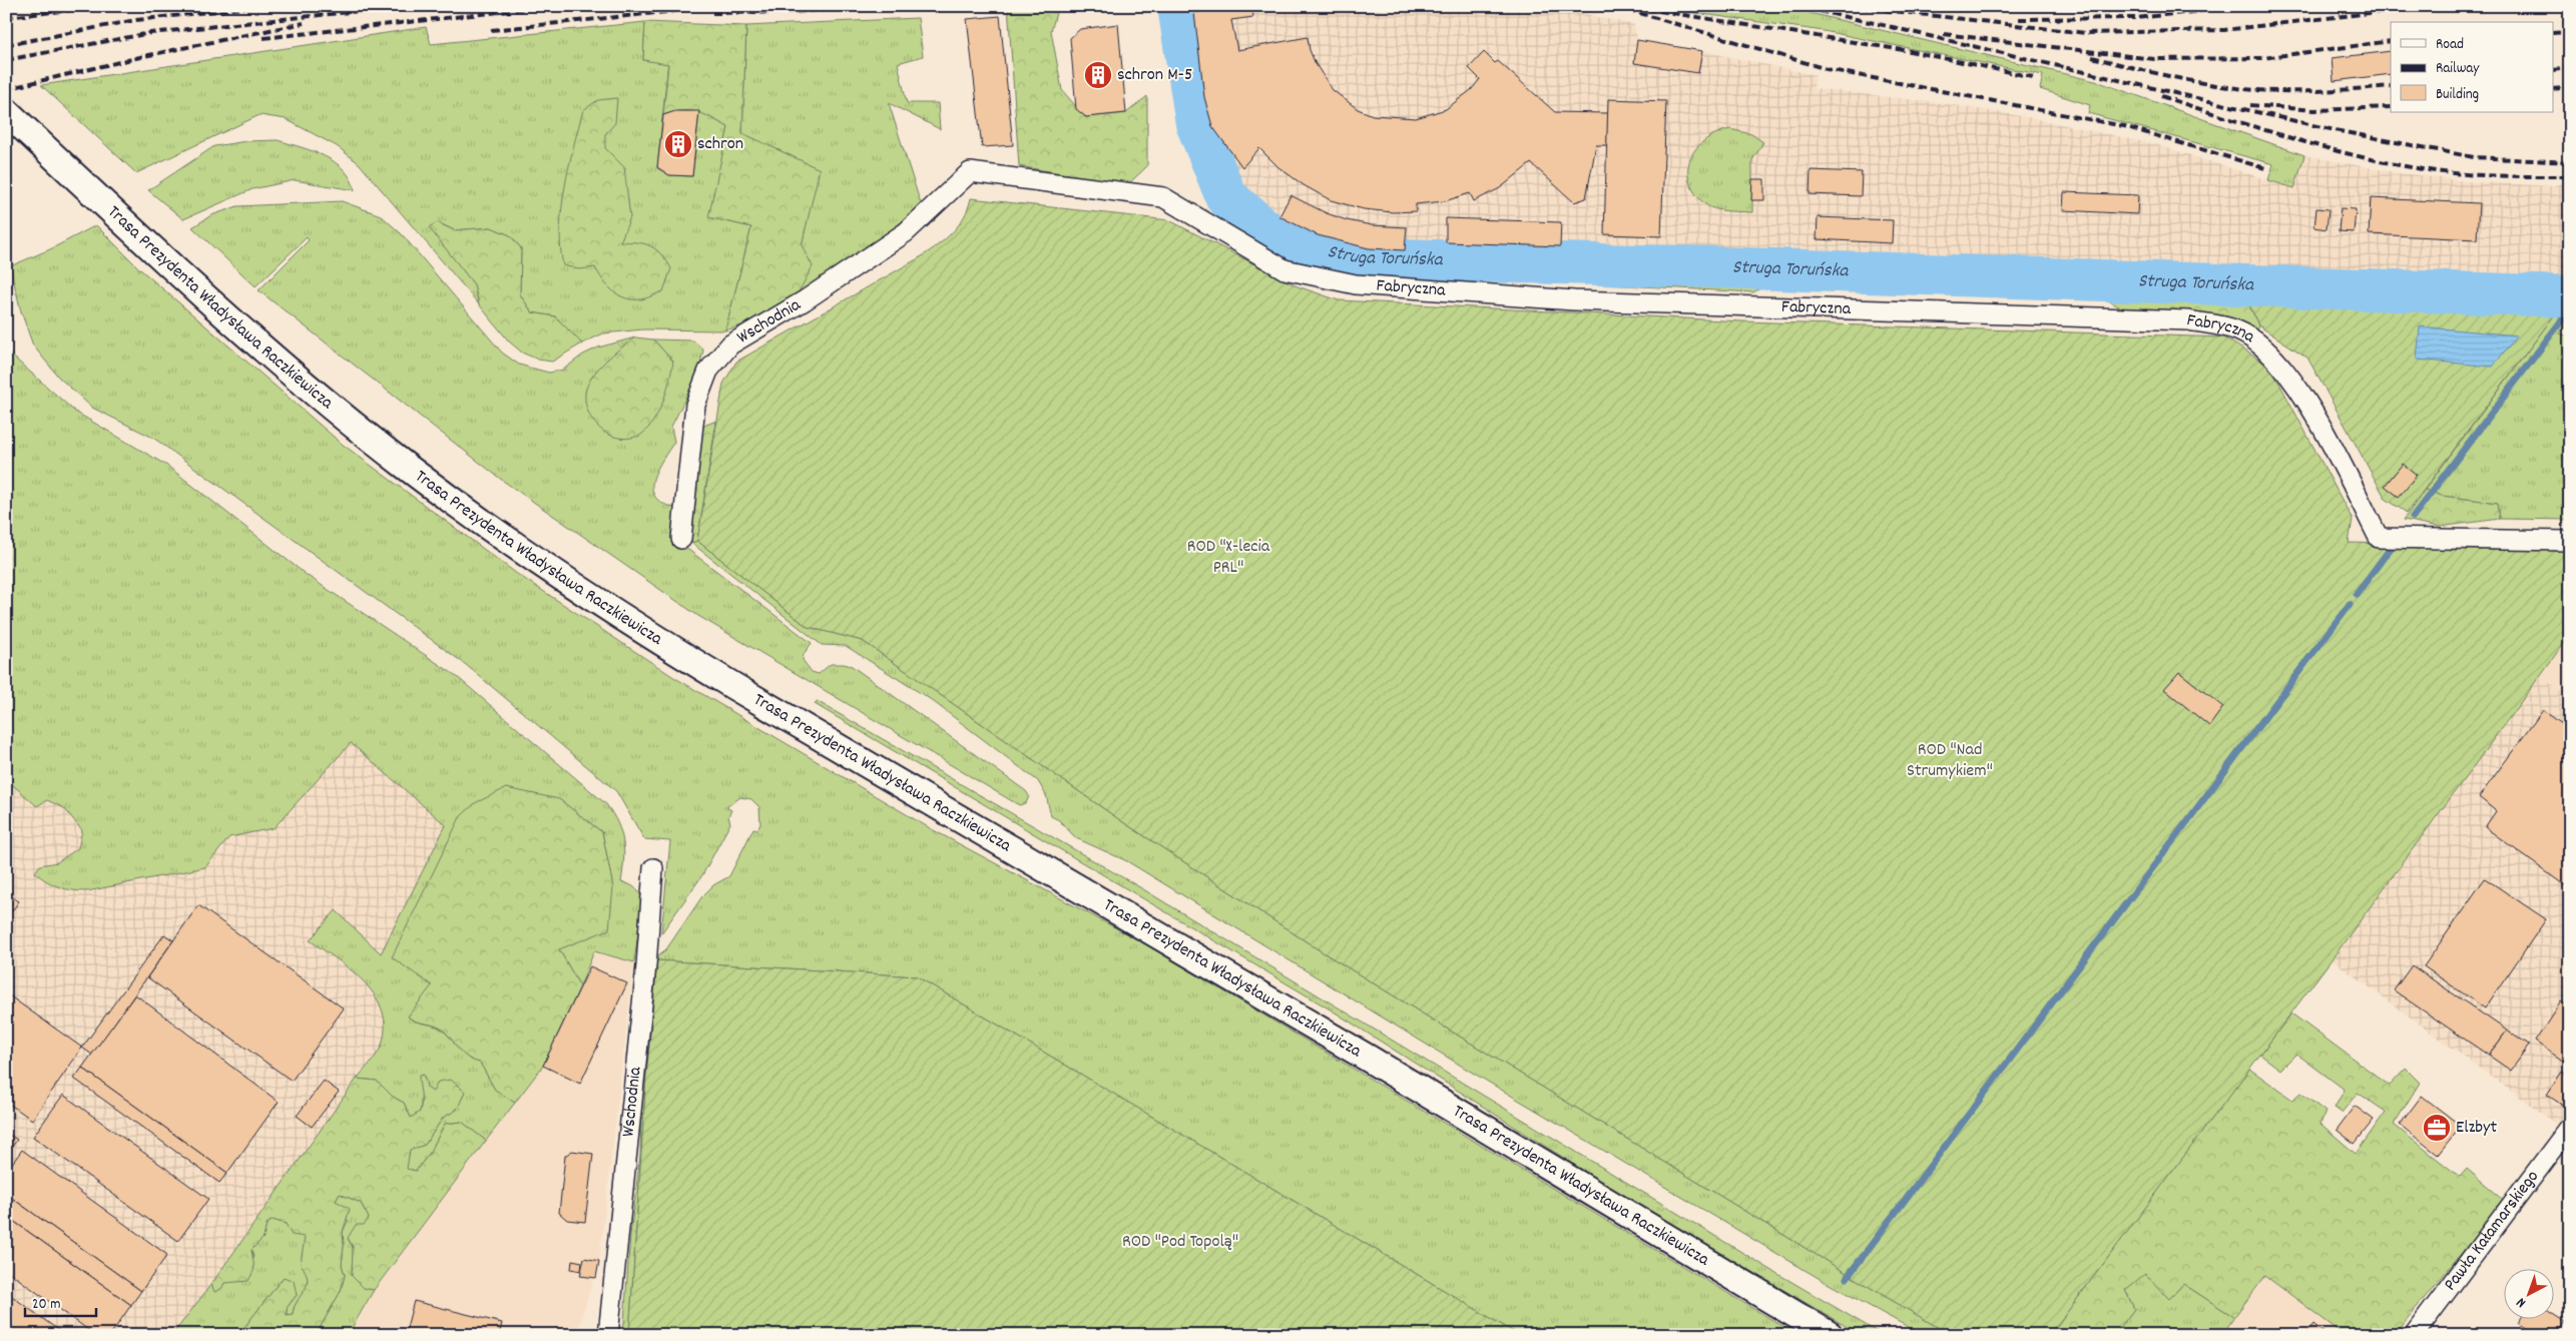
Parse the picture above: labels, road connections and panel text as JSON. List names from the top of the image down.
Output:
{
  "streets": {
    "main road": ["Trasa Prezydenta Władysława Raczkiewicza"],
    "street": ["Fabryczna", "Wschodnia", "Pawła Kałamarskiego"]
  },
  "crossings": [
    ["Fabryczna", "Wschodnia"]
  ],
  "water": ["Struga Toruńska"],
  "parks": ["ROD \"X-lecia PRL\"", "ROD \"Nad Strumykiem\"", "ROD \"Pod Topolą\""],
  "places": {
    "building": ["schron M-5", "schron"],
    "office": ["Elzbyt"]
  },
  "legend": ["Road", "Railway", "Building"],
  "scale_bar": "20 m",
  "north": "bottom left"
}
